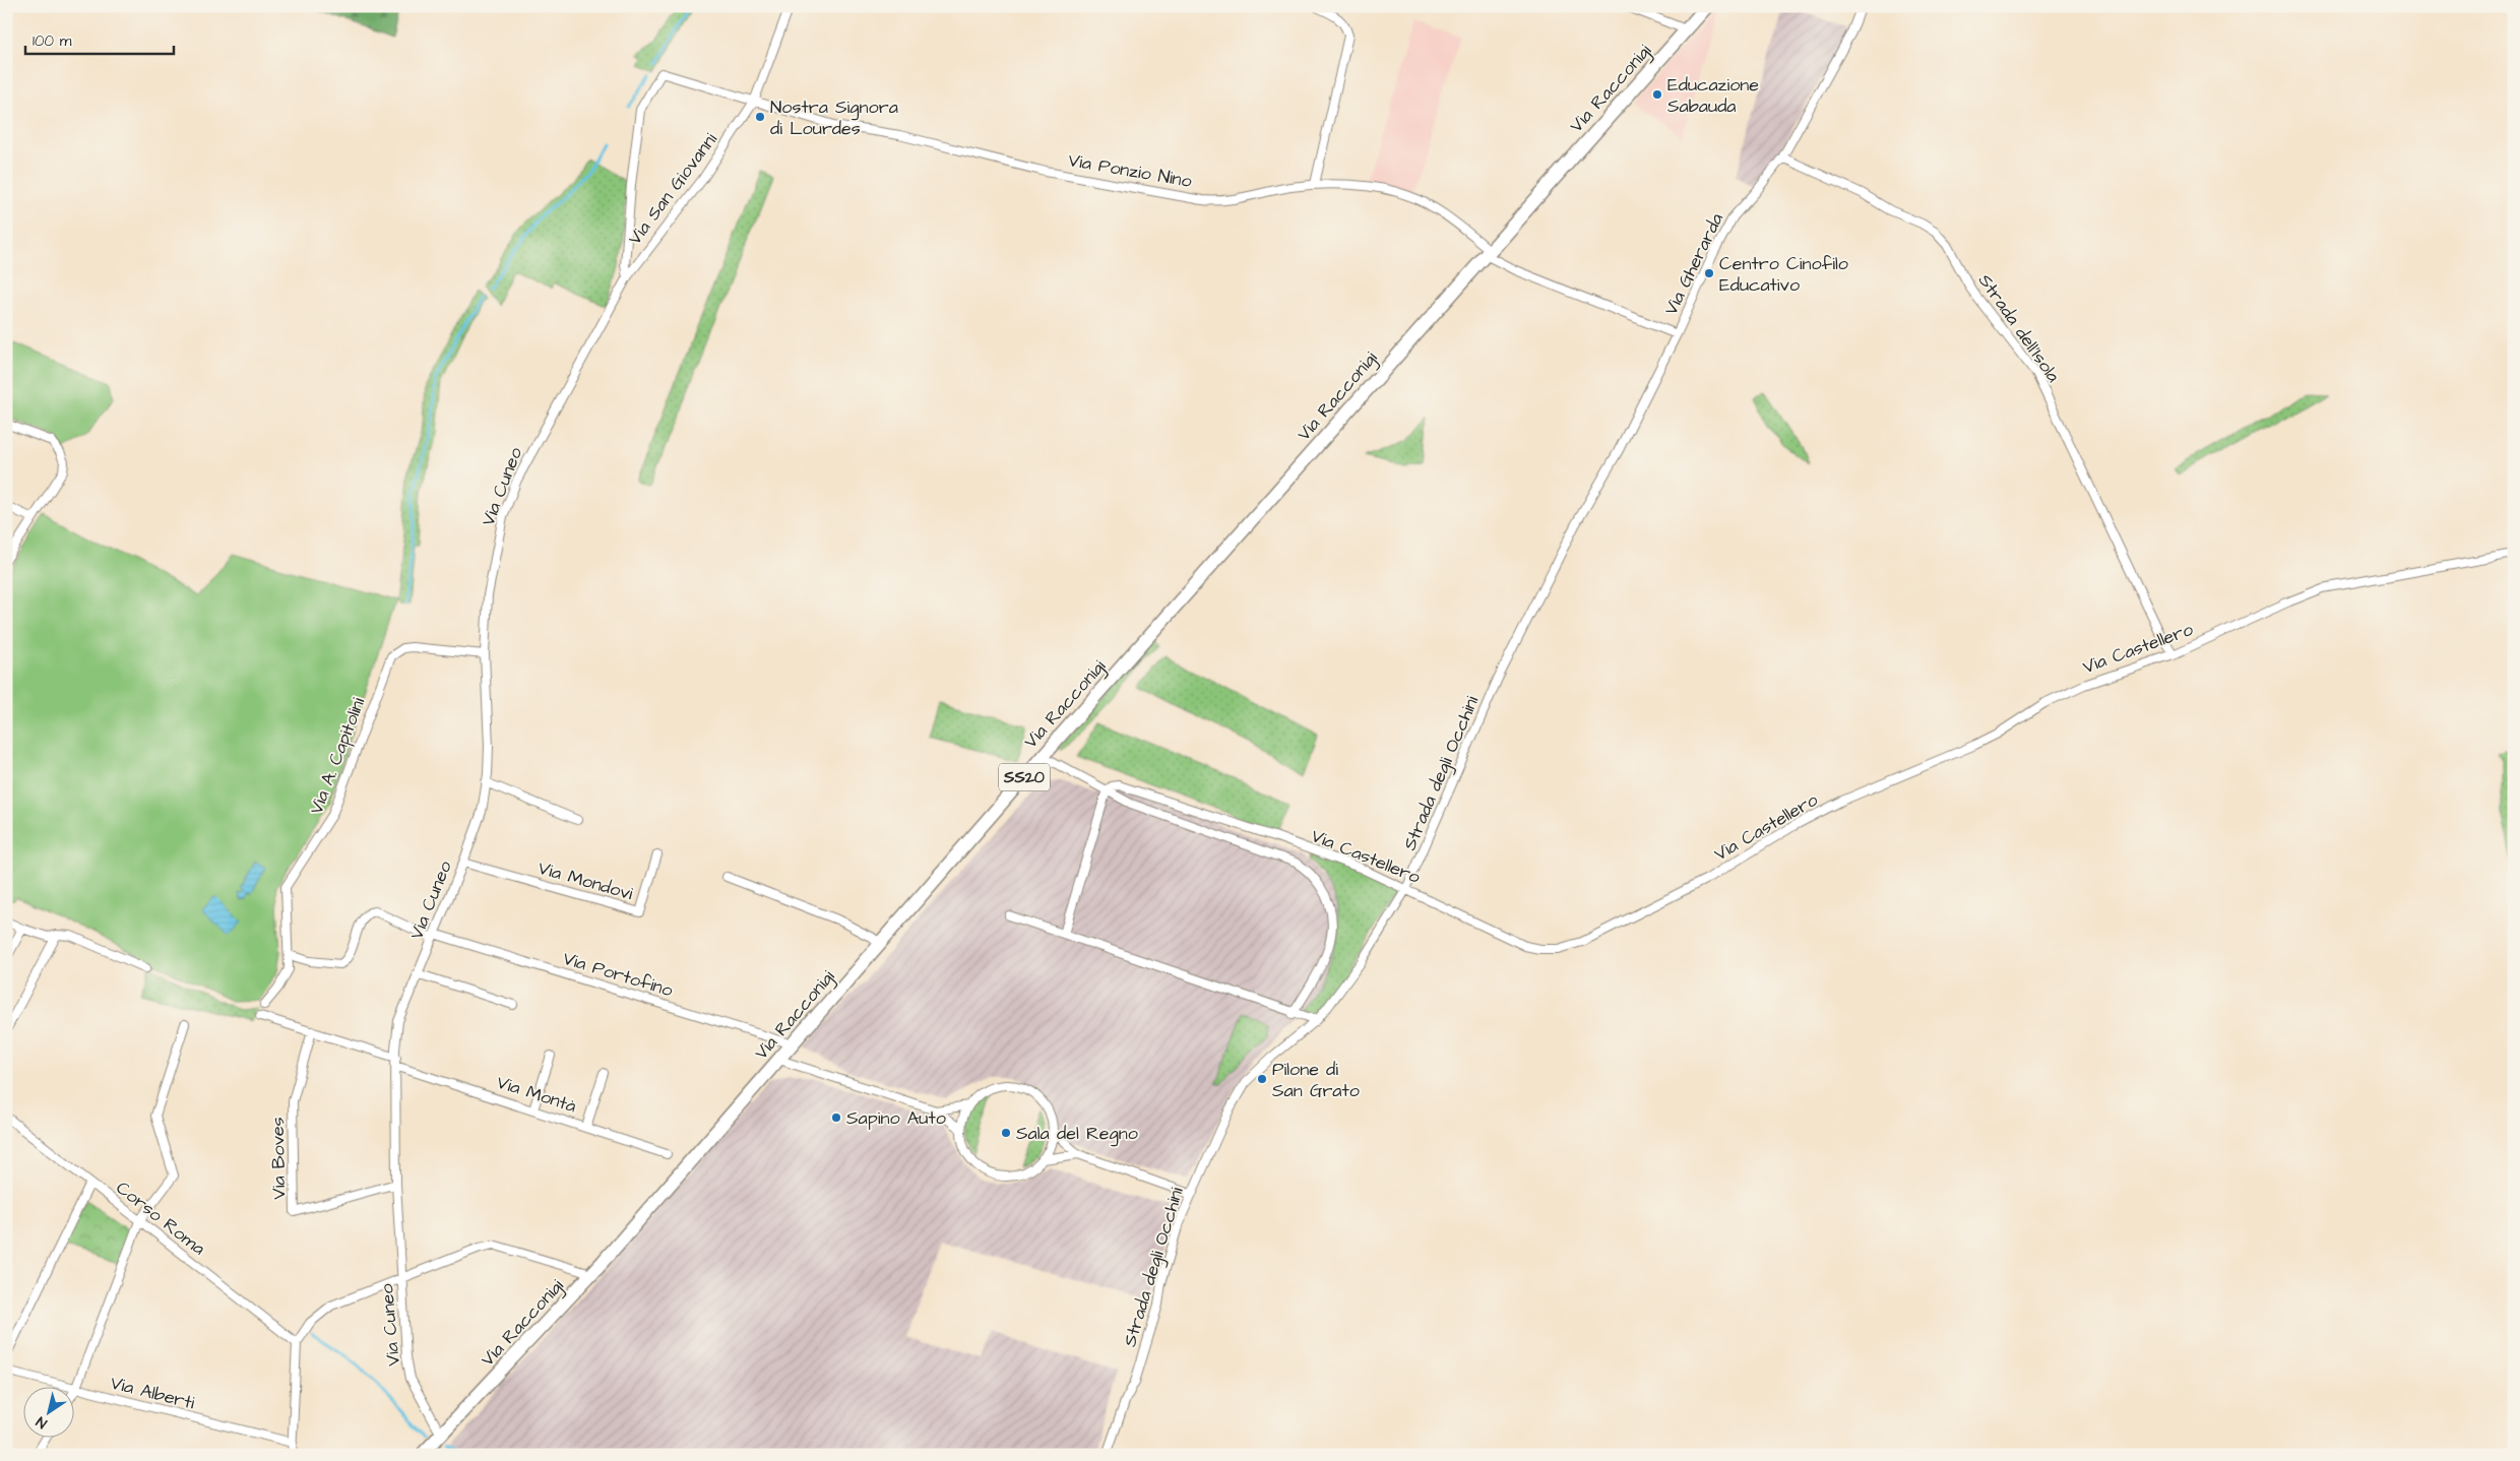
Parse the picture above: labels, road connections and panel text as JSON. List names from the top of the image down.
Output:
{
  "streets": {
    "main road": ["Via Racconigi", "SS20"],
    "street": [
      "Via Ponzio Nino",
      "Via San Giovanni",
      "Via Gherarda",
      "Strada dell'Isola",
      "Via Cuneo",
      "Via Castellero",
      "Via A. Capitolini",
      "Strada degli Occhini",
      "Via Mondovì",
      "Via Portofino",
      "Via Montà",
      "Via Boves",
      "Corso Roma",
      "Via Alberti"
    ]
  },
  "crossings": [
    ["Via Racconigi", "Via Ponzio Nino"],
    ["Via Racconigi", "Via Gherarda"],
    ["Via Racconigi", "Via Cuneo"],
    ["Via Racconigi", "Via Portofino"],
    ["Via Ponzio Nino", "Via San Giovanni"],
    ["Via Ponzio Nino", "Via Gherarda"],
    ["Via San Giovanni", "Via Cuneo"],
    ["Via Gherarda", "Strada dell'Isola"],
    ["Via Gherarda", "Strada degli Occhini"],
    ["Strada dell'Isola", "Via Castellero"],
    ["Via Cuneo", "Via A. Capitolini"],
    ["Via Cuneo", "Via Mondovì"],
    ["Via Cuneo", "Via Portofino"],
    ["Via Cuneo", "Via Montà"],
    ["Via Cuneo", "Via Boves"],
    ["Via Castellero", "Strada degli Occhini"],
    ["Via A. Capitolini", "Via Portofino"],
    ["Via Montà", "Via Boves"]
  ],
  "places": [
    "Educazione Sabauda",
    "Nostra Signora di Lourdes",
    "Centro Cinofilo Educativo",
    "Pilone di San Grato",
    "Sapino Auto",
    "Sala del Regno"
  ],
  "scale_bar": "100 m",
  "north": "bottom left"
}
